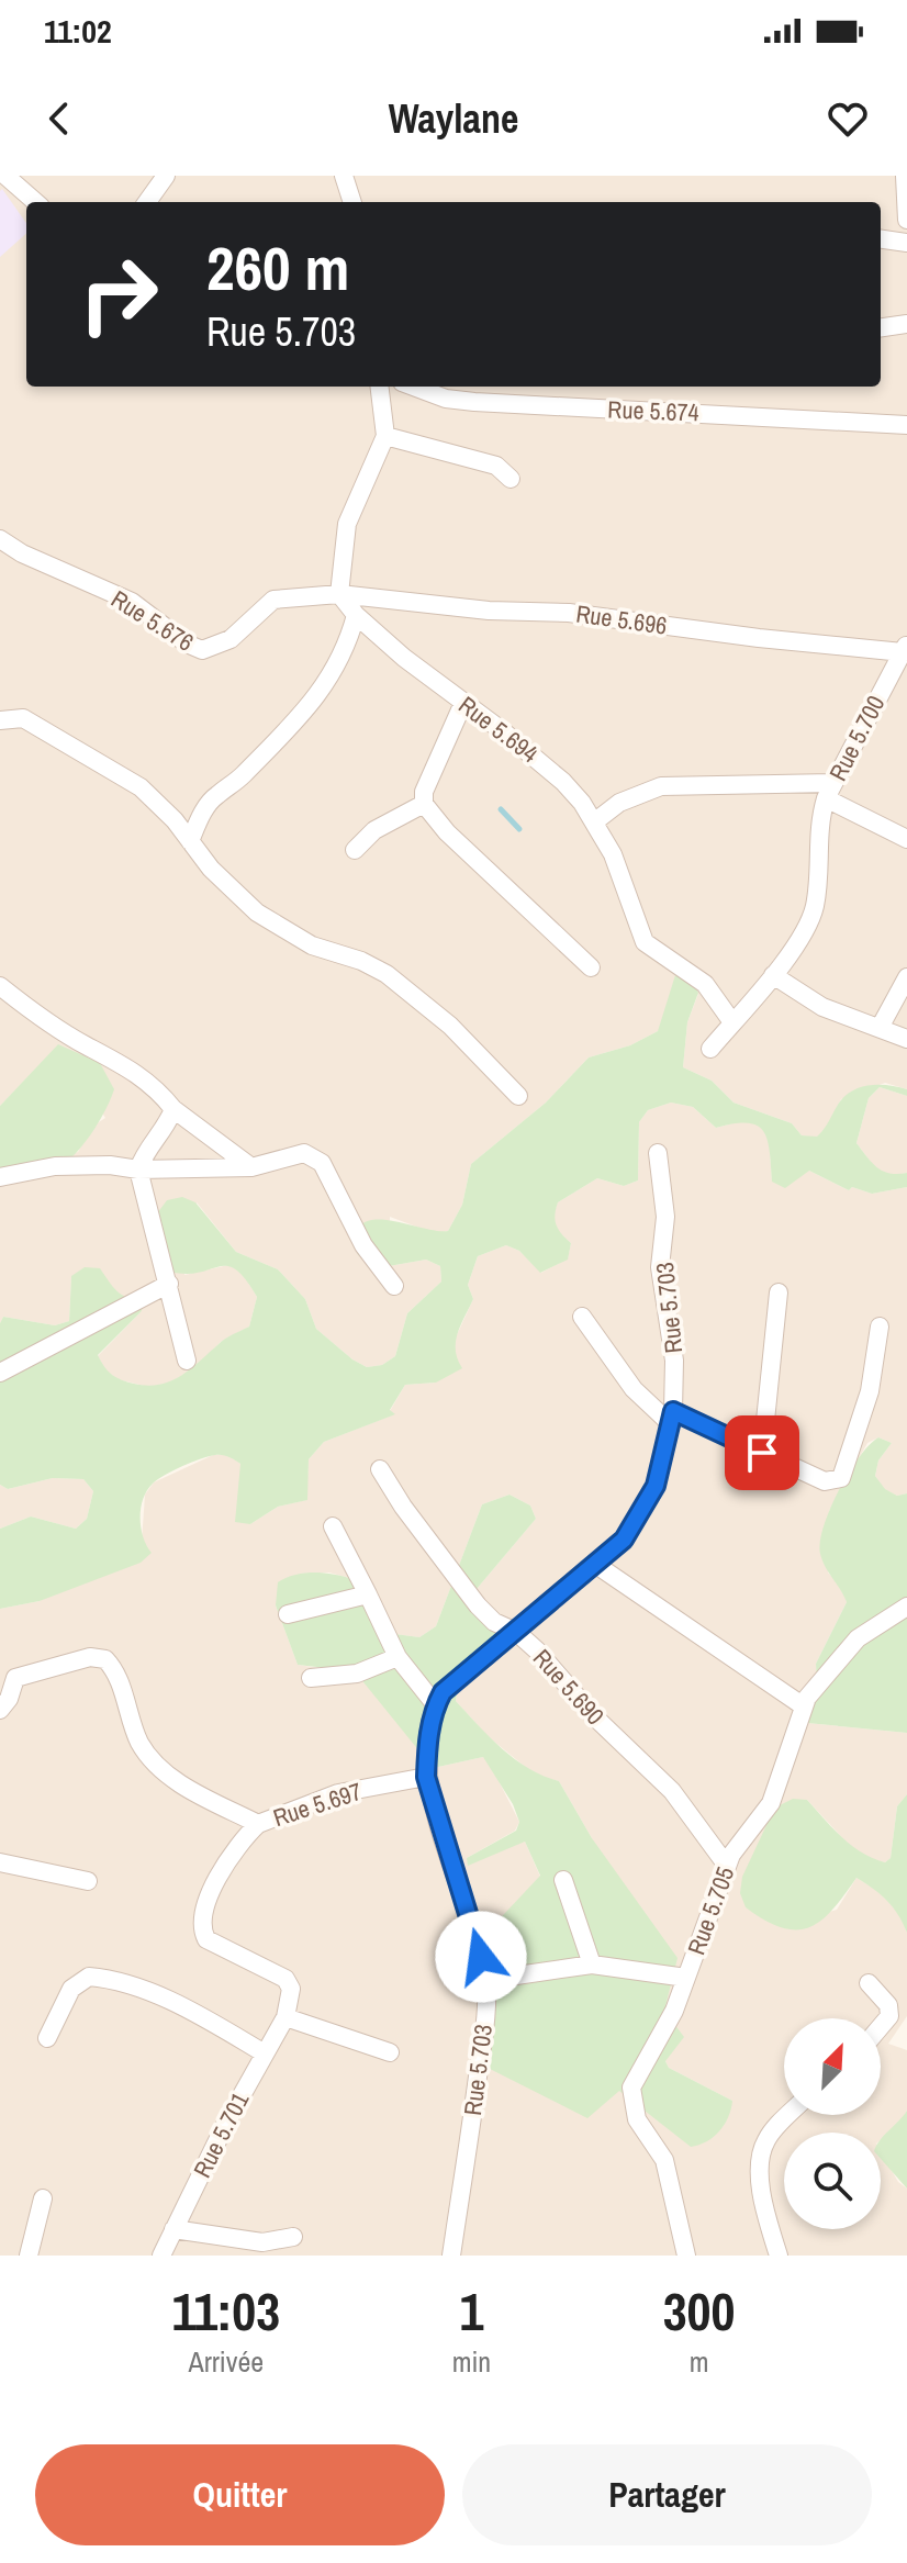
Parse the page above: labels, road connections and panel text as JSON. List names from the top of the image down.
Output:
{
  "streets": {
    "street": [
      "Rue 5.674",
      "Rue 5.696",
      "Rue 5.676",
      "Rue 5.694",
      "Rue 5.700",
      "Rue 5.703",
      "Rue 5.690",
      "Rue 5.697",
      "Rue 5.705",
      "Rue 5.701"
    ]
  },
  "crossings": [
    ["Rue 5.696", "Rue 5.676"],
    ["Rue 5.696", "Rue 5.694"],
    ["Rue 5.696", "Rue 5.700"],
    ["Rue 5.676", "Rue 5.694"],
    ["Rue 5.703", "Rue 5.690"],
    ["Rue 5.703", "Rue 5.697"],
    ["Rue 5.690", "Rue 5.705"]
  ],
  "north": "top right",
  "page": {
    "status": "11:02",
    "header": "Waylane",
    "turn": ["260 m", "Rue 5.703"],
    "eta": [
      "11:03",
      "Arrivée",
      "1",
      "min",
      "300",
      "m"
    ],
    "buttons": ["Quitter", "Partager"]
  }
}
